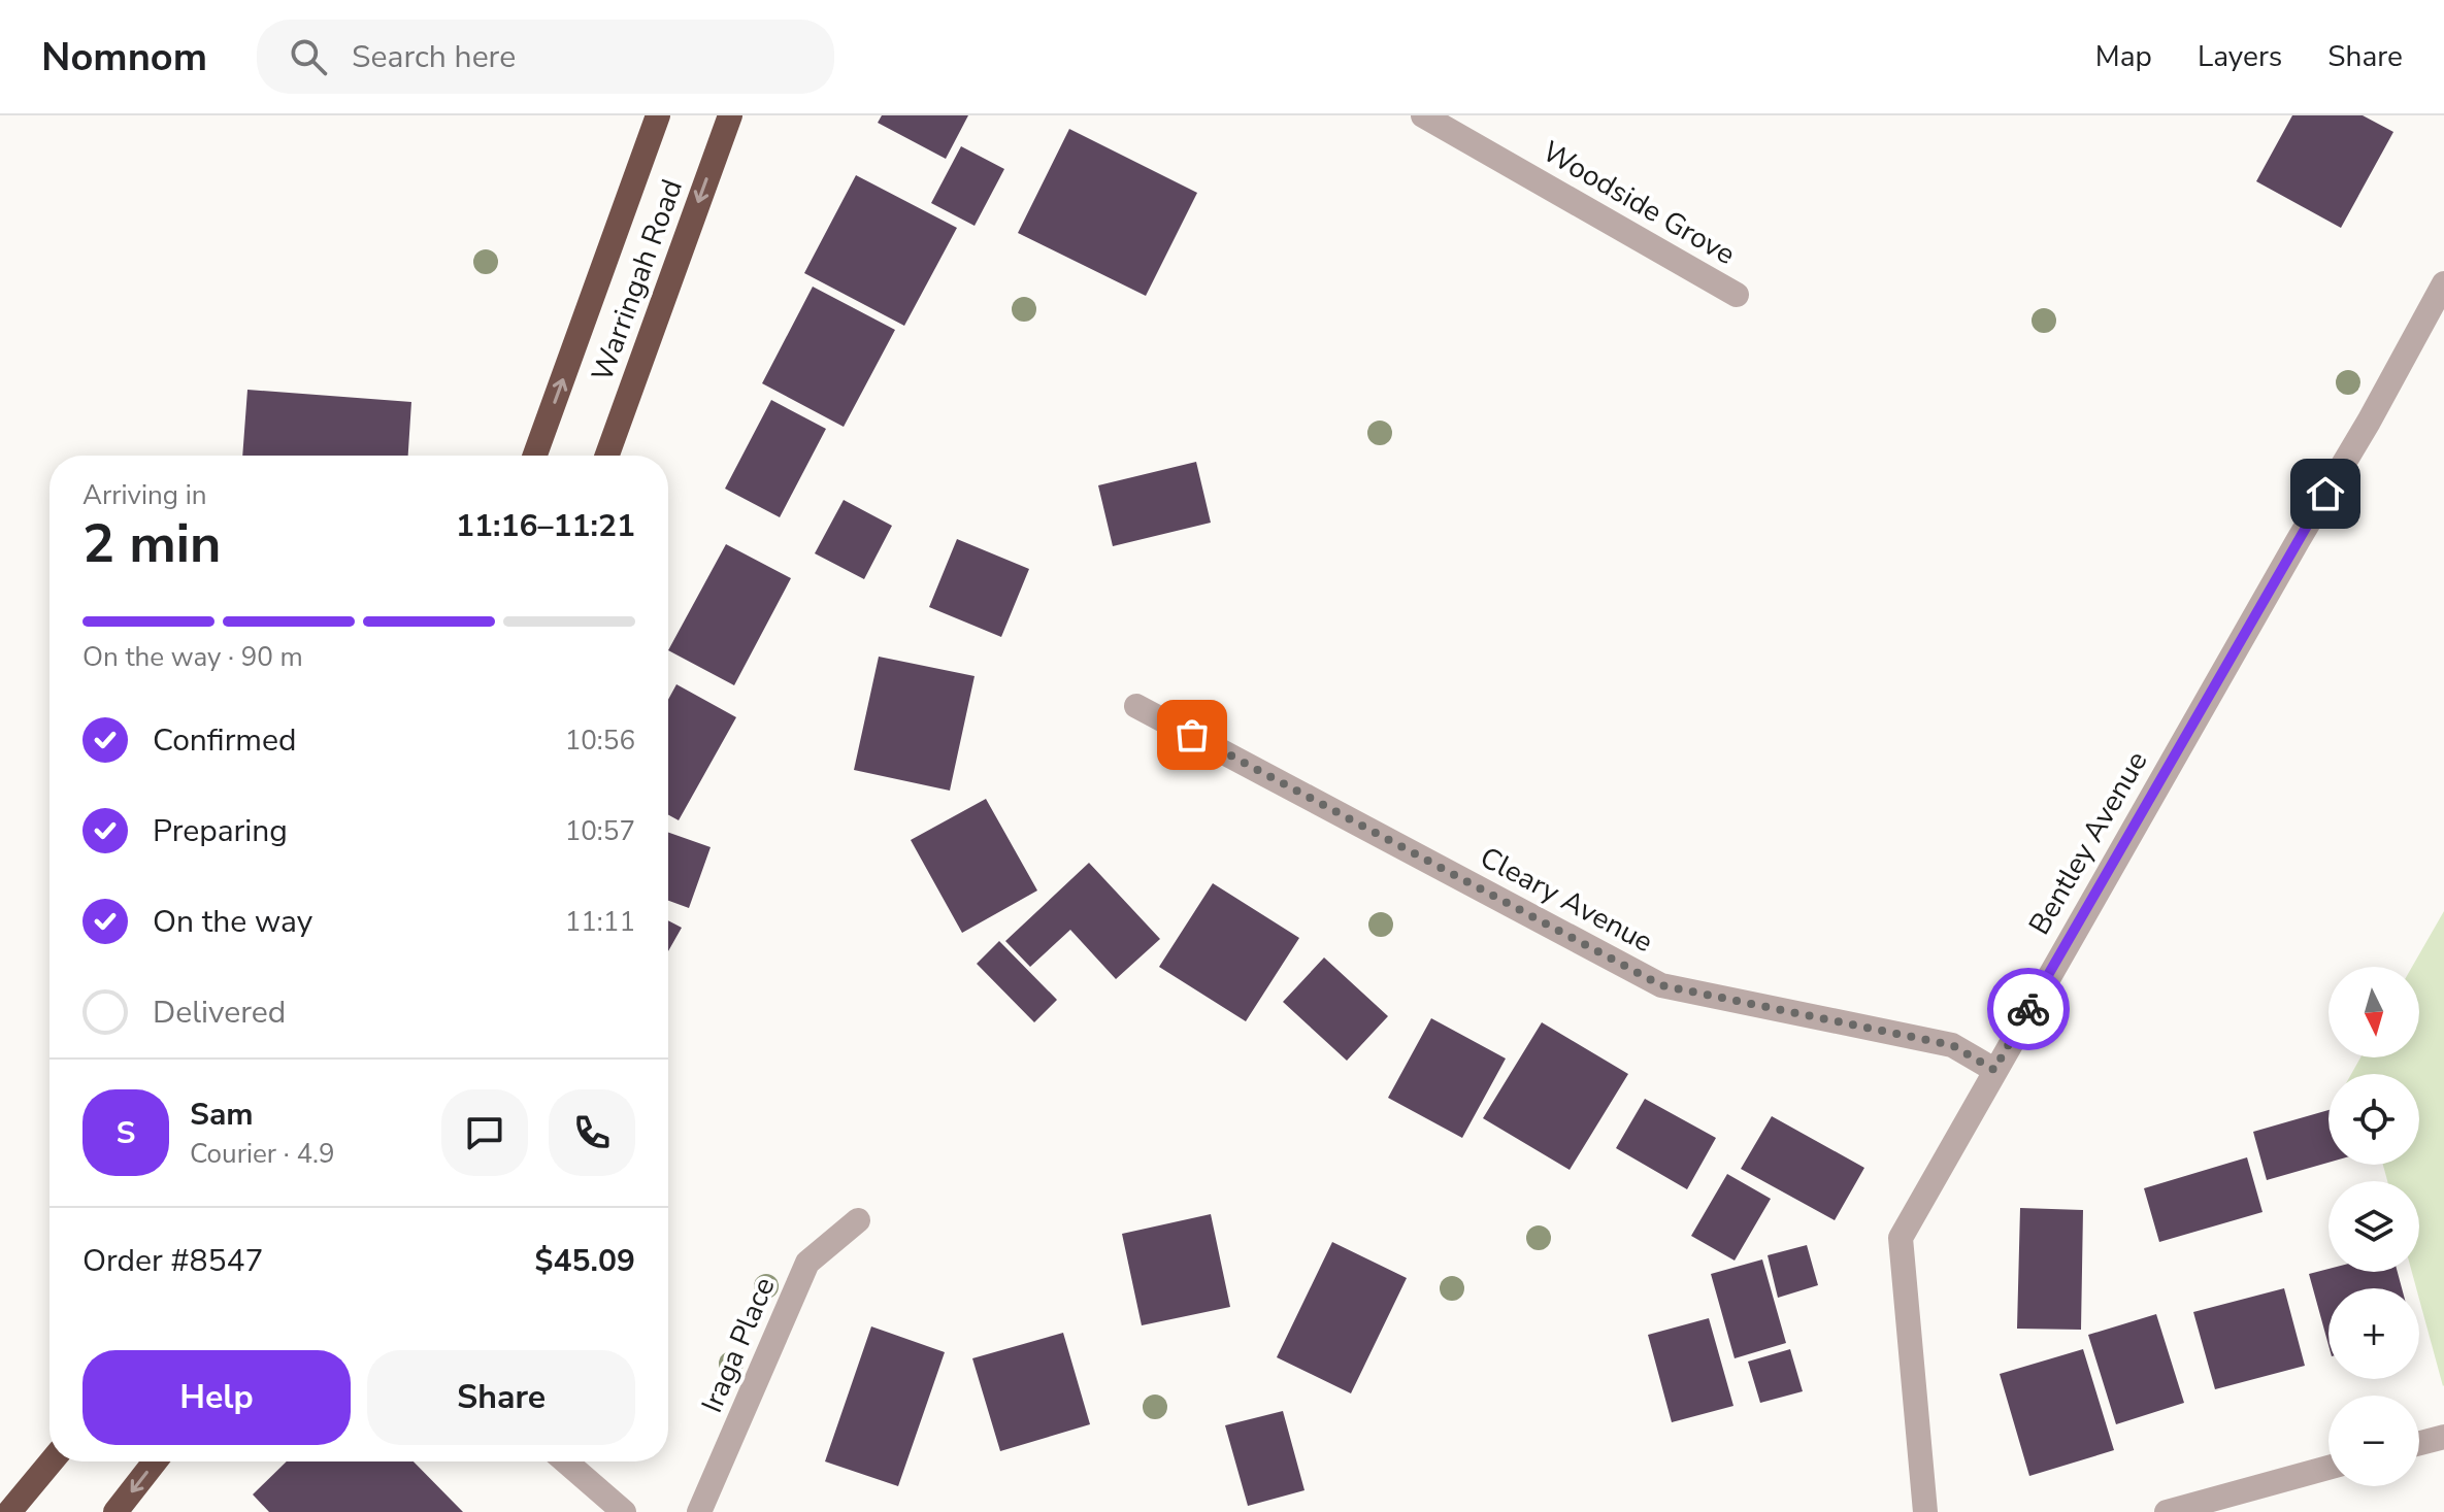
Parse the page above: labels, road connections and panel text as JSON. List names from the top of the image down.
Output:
{
  "streets": {
    "highway": ["Warringah Road"],
    "street": [
      "Woodside Grove",
      "Bentley Avenue",
      "Cleary Avenue",
      "Iraga Place"
    ]
  },
  "crossings": [
    ["Bentley Avenue", "Cleary Avenue"]
  ],
  "north": "bottom",
  "page": {
    "header": "Nomnom",
    "search": "Search here",
    "nav": ["Map", "Layers", "Share"],
    "heading": ["2 min", "Arriving in", "11:16–11:21"],
    "panel": [
      "Sam",
      "Courier · 4.9",
      "Order #8547",
      "$45.09"
    ],
    "bar": "On the way · 90 m",
    "list": [
      ["Confirmed", "10:56"],
      ["Preparing", "10:57"],
      ["On the way", "11:11"],
      "Delivered"
    ],
    "map_buttons": ["+", "−"],
    "round": "S",
    "buttons": ["Help", "Share"]
  }
}
